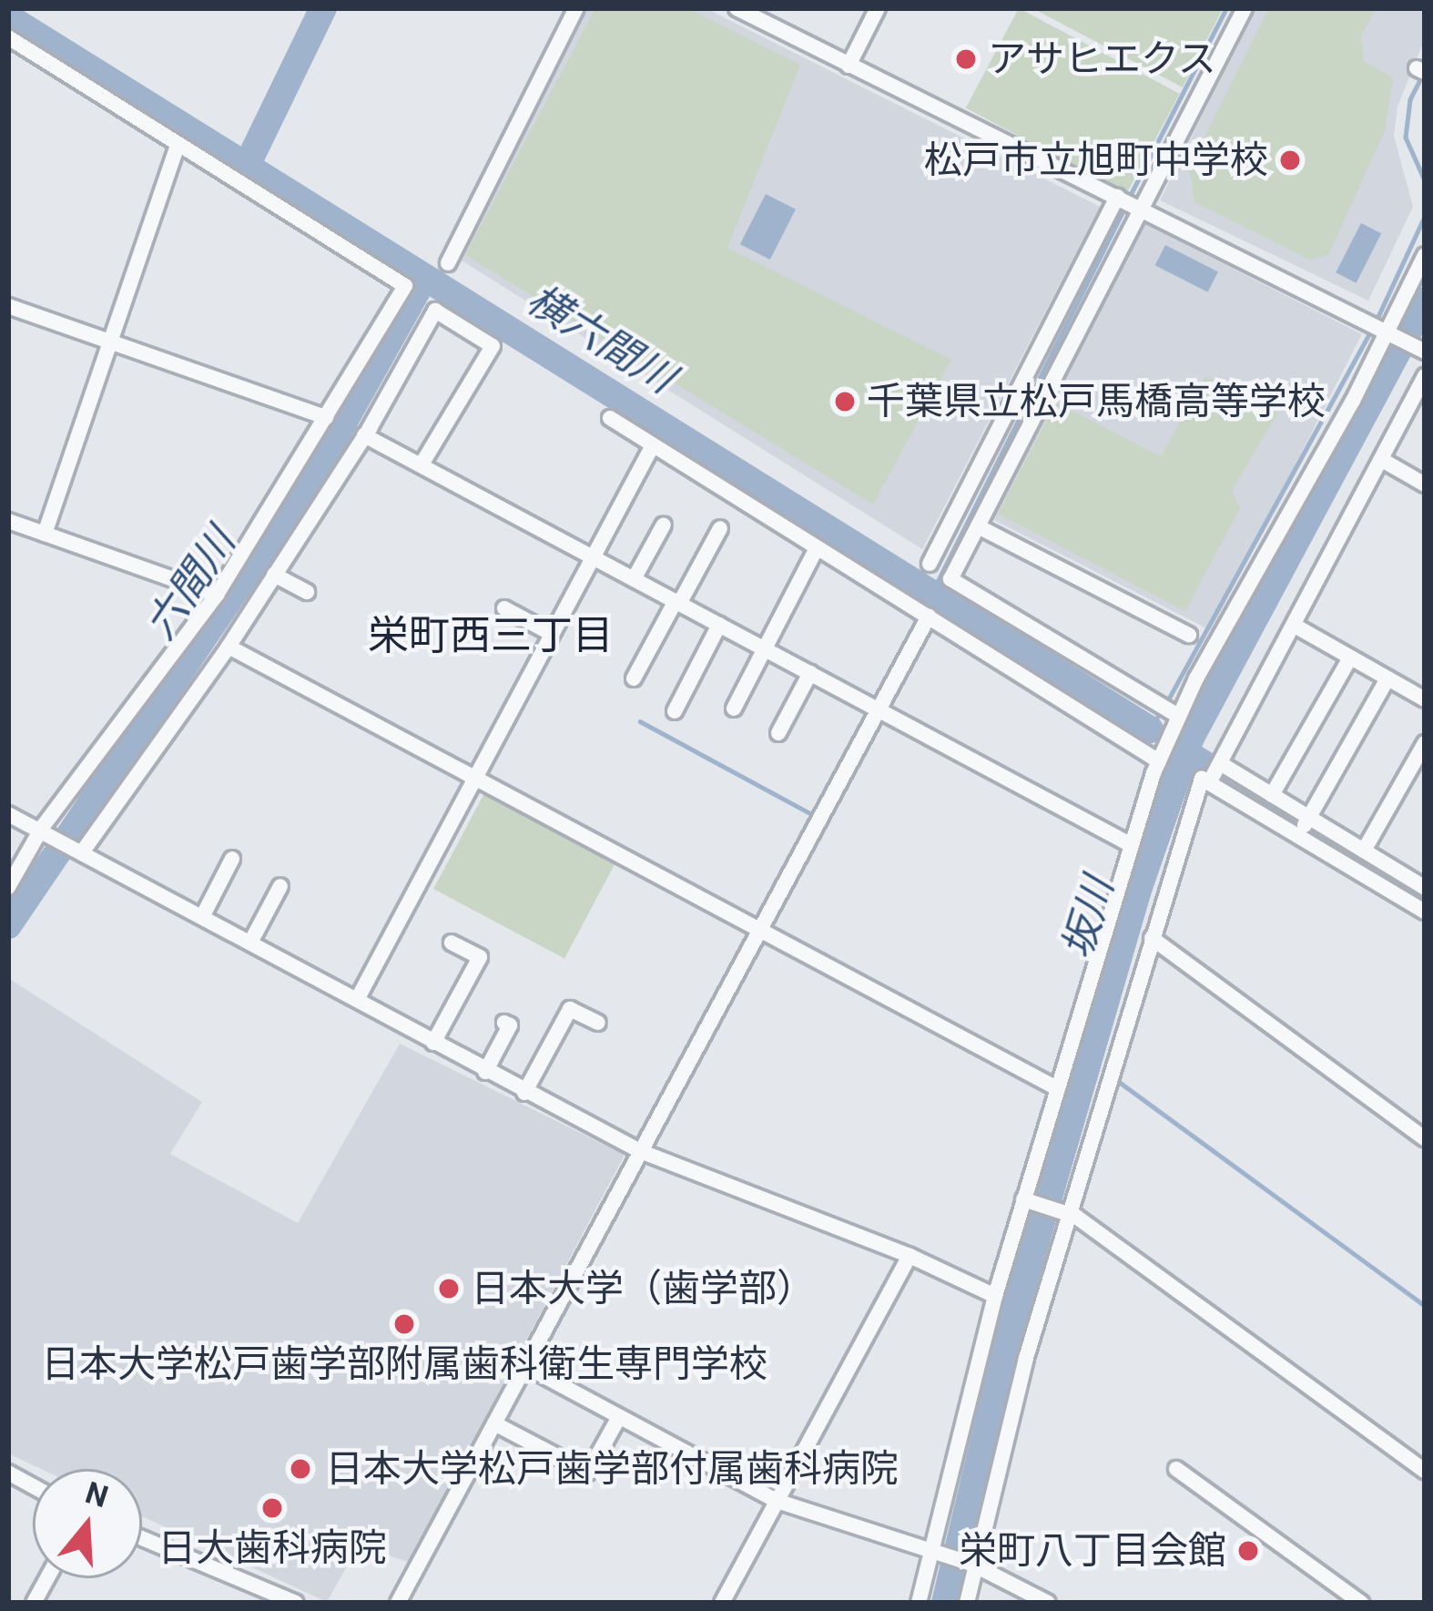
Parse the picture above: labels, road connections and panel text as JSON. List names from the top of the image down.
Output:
{
  "districts": ["栄町西三丁目"],
  "water": ["横六間川", "六間川", "坂川"],
  "places": [
    "アサヒエクス",
    "松戸市立旭町中学校",
    "千葉県立松戸馬橋高等学校",
    "日本大学（歯学部）",
    "日本大学松戸歯学部附属歯科衛生専門学校",
    "日本大学松戸歯学部付属歯科病院",
    "日大歯科病院",
    "栄町八丁目会館"
  ],
  "north": "top"
}
